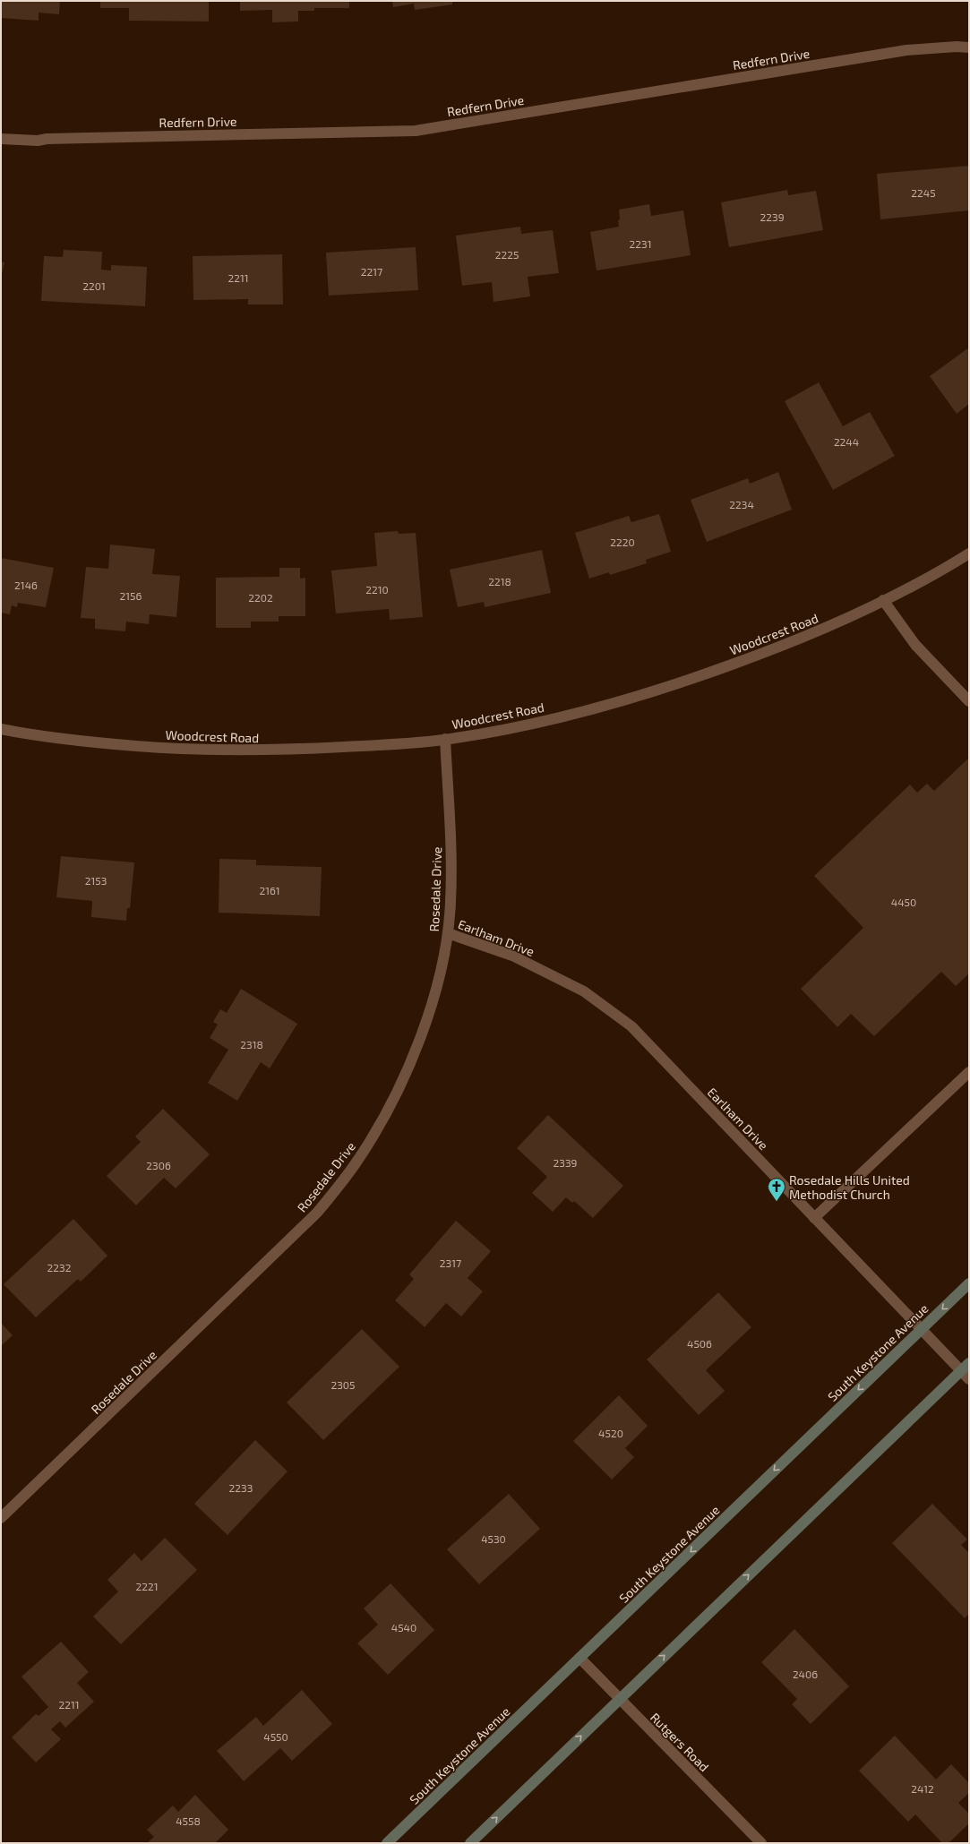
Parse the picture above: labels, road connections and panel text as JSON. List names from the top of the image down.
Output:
{
  "streets": {
    "main road": ["South Keystone Avenue"],
    "street": [
      "Redfern Drive",
      "Woodcrest Road",
      "Rosedale Drive",
      "Earlham Drive",
      "Rutgers Road"
    ]
  },
  "crossings": [
    ["Woodcrest Road", "Rosedale Drive"],
    ["Rosedale Drive", "Earlham Drive"],
    ["Earlham Drive", "South Keystone Avenue"],
    ["South Keystone Avenue", "Rutgers Road"]
  ],
  "places": {
    "church": ["Rosedale Hills United Methodist Church"]
  },
  "house_numbers": [
    "2245",
    "2239",
    "2231",
    "2225",
    "2217",
    "2211",
    "2201",
    "2244",
    "2234",
    "2220",
    "2218",
    "2146",
    "2210",
    "2156",
    "2202",
    "2153",
    "2161",
    "4450",
    "2318",
    "2339",
    "2306",
    "2317",
    "2232",
    "4506",
    "2305",
    "4520",
    "2233",
    "4530",
    "2221",
    "4540",
    "2406",
    "2211",
    "4550",
    "2412",
    "4558"
  ]
}
